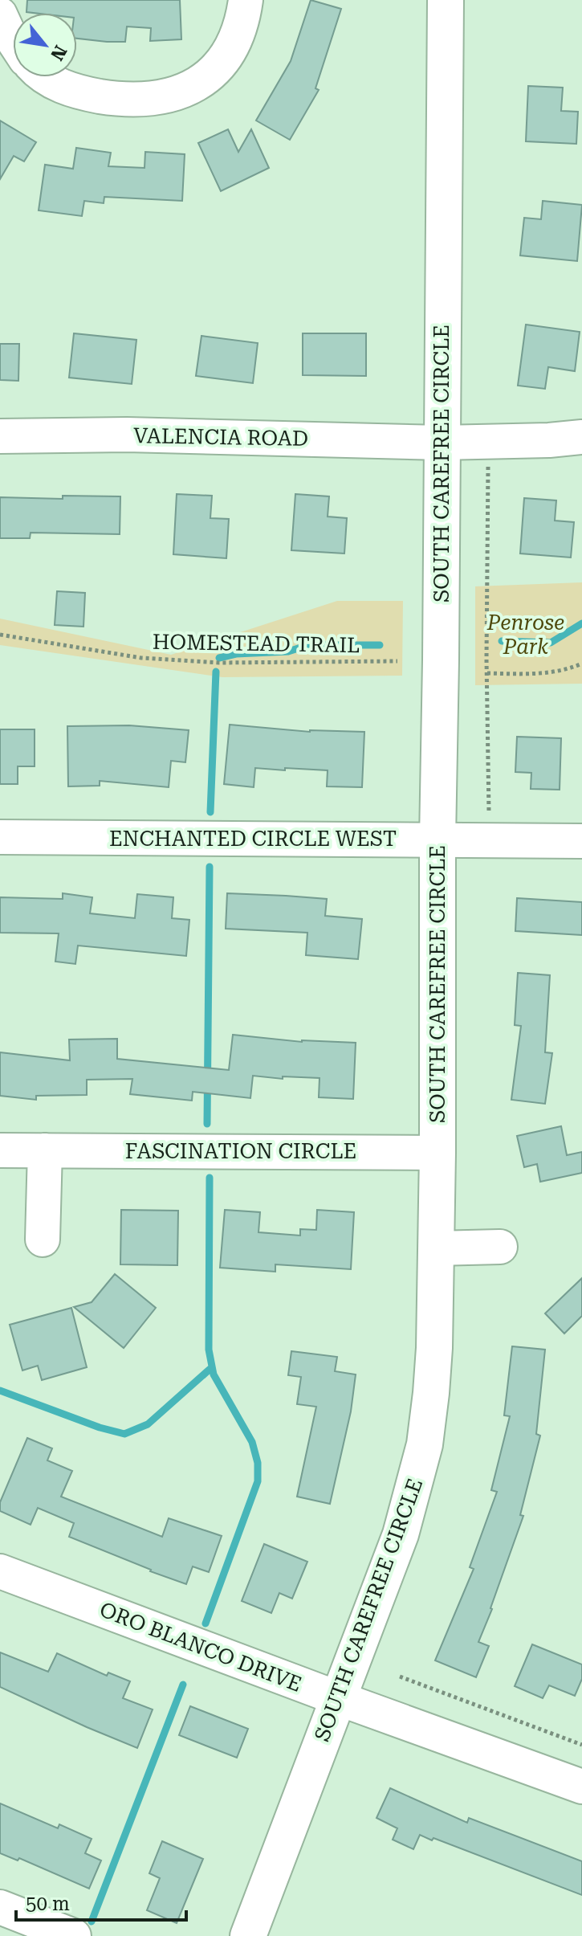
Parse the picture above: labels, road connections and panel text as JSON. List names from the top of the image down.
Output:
{
  "streets": {
    "main road": ["SOUTH CAREFREE CIRCLE"],
    "street": [
      "VALENCIA ROAD",
      "ENCHANTED CIRCLE WEST",
      "FASCINATION CIRCLE",
      "ORO BLANCO DRIVE"
    ],
    "path": ["HOMESTEAD TRAIL"]
  },
  "crossings": [
    ["VALENCIA ROAD", "SOUTH CAREFREE CIRCLE"],
    ["SOUTH CAREFREE CIRCLE", "ENCHANTED CIRCLE WEST"],
    ["SOUTH CAREFREE CIRCLE", "FASCINATION CIRCLE"],
    ["SOUTH CAREFREE CIRCLE", "ORO BLANCO DRIVE"]
  ],
  "parks": ["Penrose Park"],
  "scale_bar": "50 m",
  "north": "bottom right"
}
